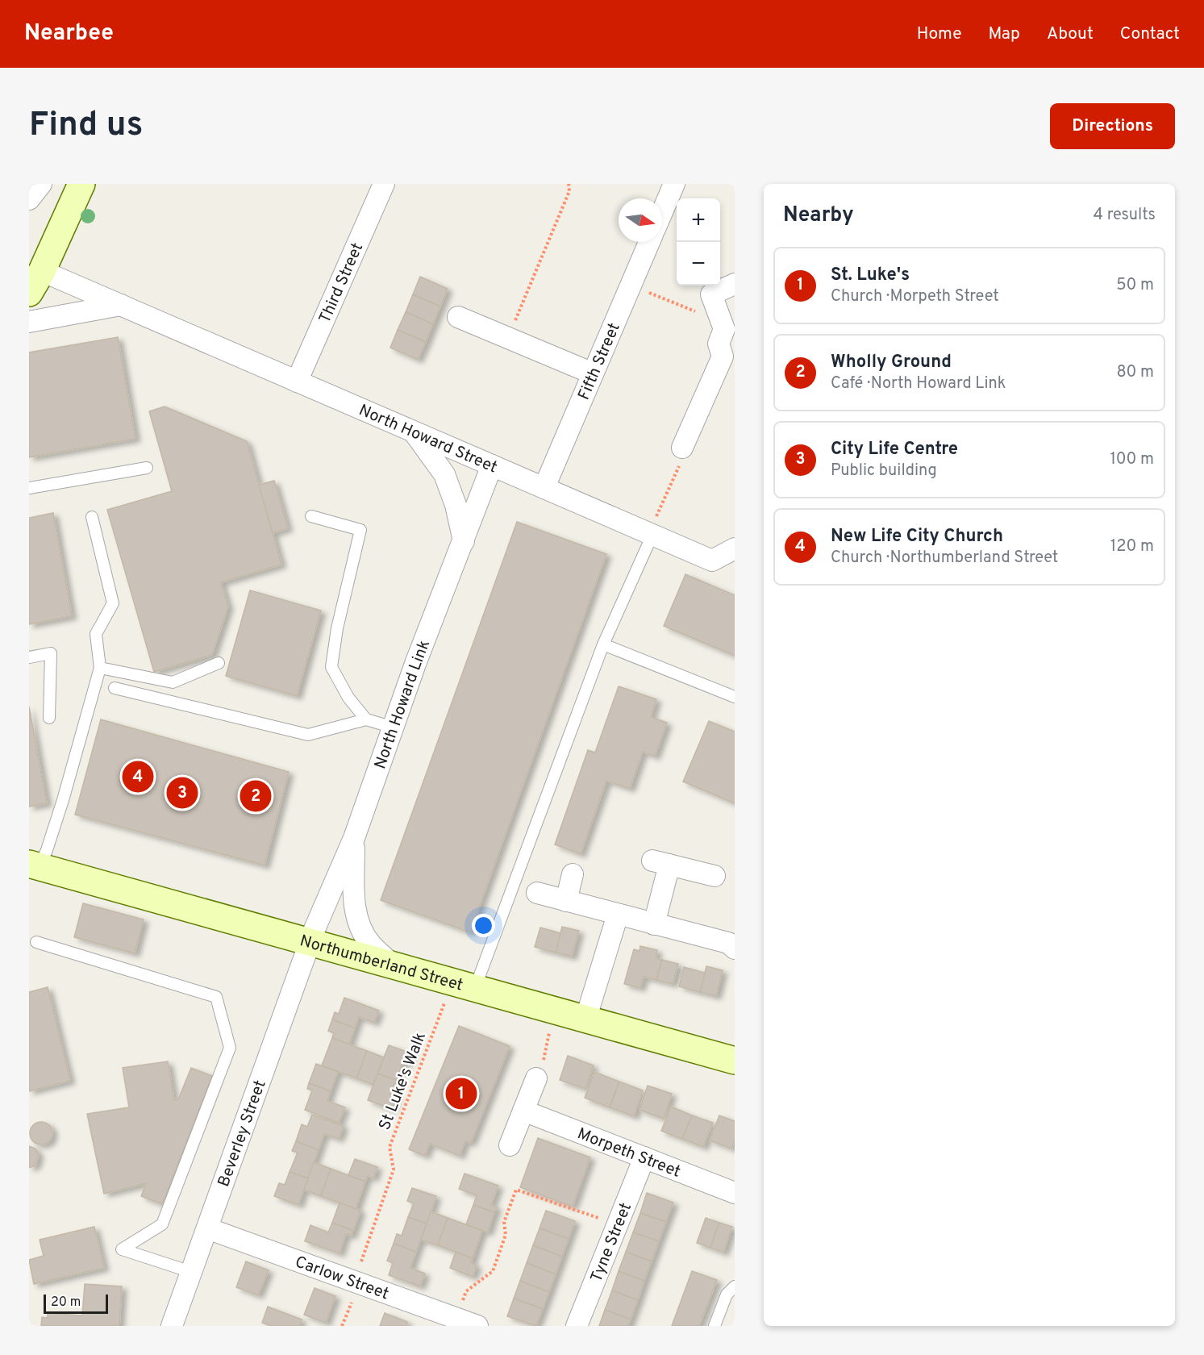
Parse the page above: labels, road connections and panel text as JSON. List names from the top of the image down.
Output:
{
  "streets": {
    "main road": ["Northumberland Street"],
    "street": [
      "Third Street",
      "Fifth Street",
      "North Howard Street",
      "North Howard Link",
      "Beverley Street",
      "Morpeth Street",
      "Tyne Street",
      "Carlow Street"
    ],
    "path": ["St Luke's Walk"]
  },
  "crossings": [
    ["Third Street", "North Howard Street"],
    ["Fifth Street", "North Howard Street"],
    ["North Howard Street", "North Howard Link"],
    ["North Howard Link", "Northumberland Street"],
    ["North Howard Link", "Beverley Street"],
    ["Northumberland Street", "St Luke's Walk"],
    ["Northumberland Street", "Beverley Street"],
    ["St Luke's Walk", "Carlow Street"],
    ["Beverley Street", "Carlow Street"],
    ["Morpeth Street", "Tyne Street"]
  ],
  "scale_bar": "20 m",
  "north": "right",
  "page": {
    "header": "Nearbee",
    "nav": [
      "Home",
      "Map",
      "About",
      "Contact"
    ],
    "buttons": "Directions",
    "title": "Find us",
    "heading": ["Nearby", "4 results"],
    "map_buttons": ["+", "−"],
    "list": [
      {
        "mark": "1",
        "name": "St. Luke's",
        "note": "Church · Morpeth Street",
        "value": "50 m"
      },
      {
        "mark": "2",
        "name": "Wholly Ground",
        "note": "Café · North Howard Link",
        "value": "80 m"
      },
      {
        "mark": "3",
        "name": "City Life Centre",
        "note": "Public building",
        "value": "100 m"
      },
      {
        "mark": "4",
        "name": "New Life City Church",
        "note": "Church · Northumberland Street",
        "value": "120 m"
      }
    ],
    "pins": [
      "4",
      "3",
      "2",
      "1"
    ],
    "scale": "20 m"
  }
}
